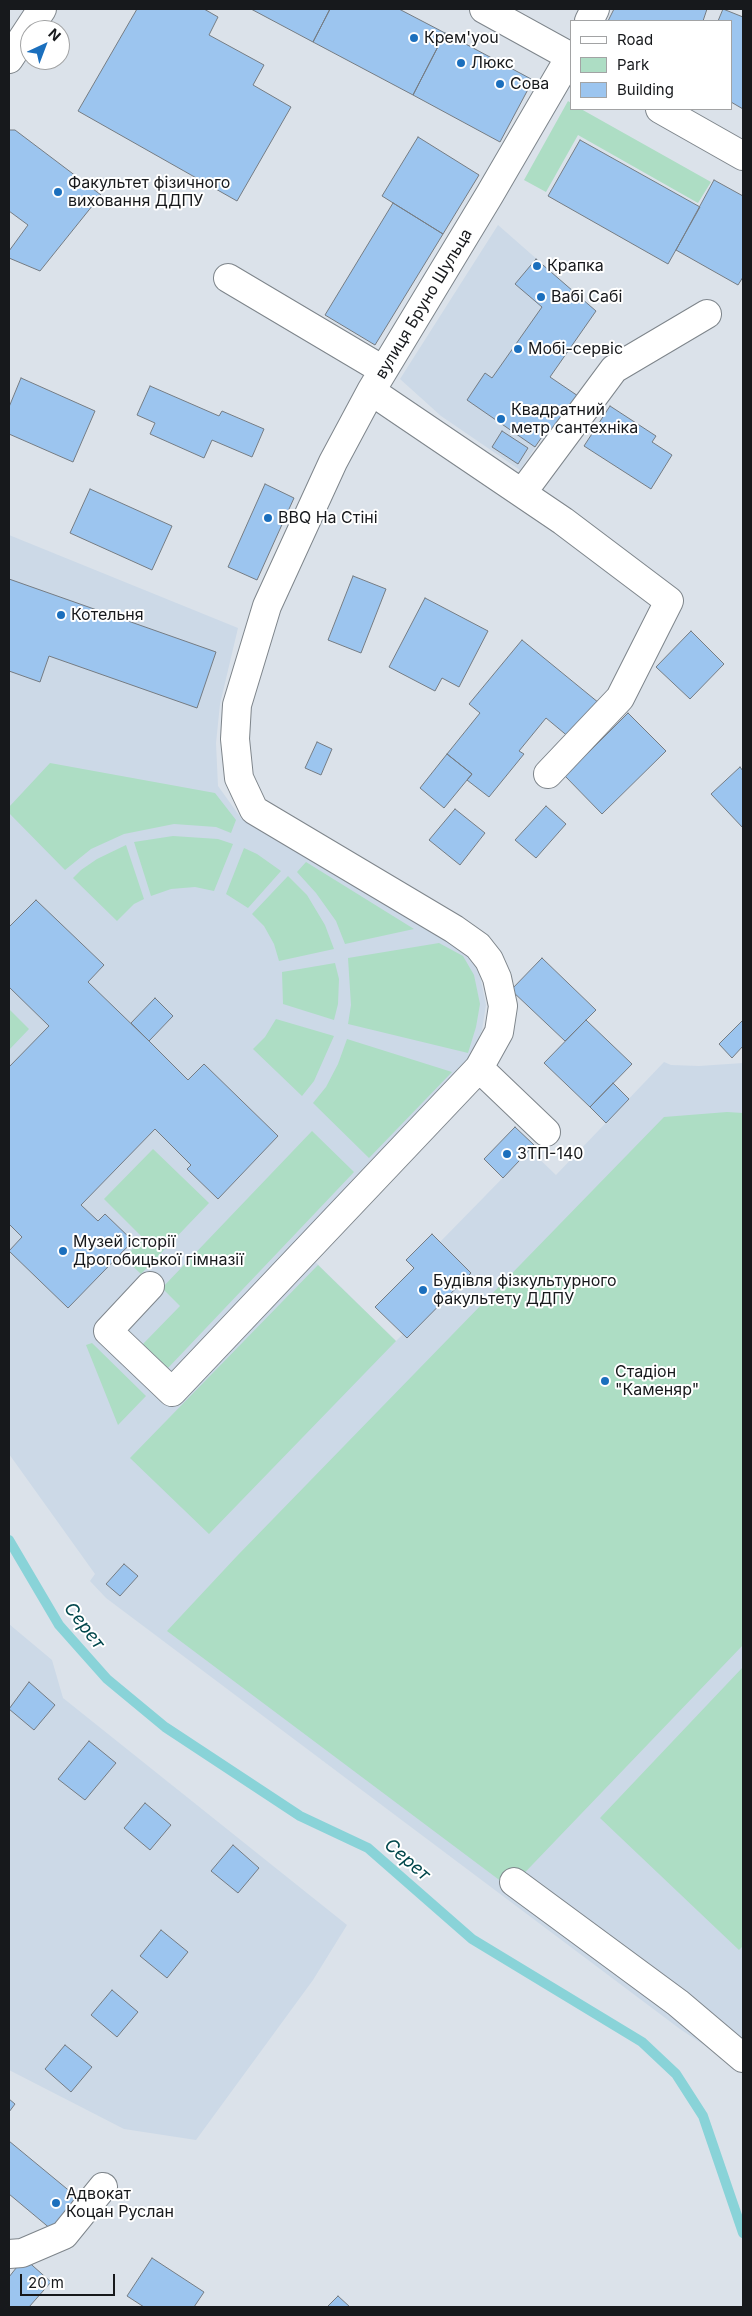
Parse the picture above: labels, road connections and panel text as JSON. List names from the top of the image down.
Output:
{
  "streets": {
    "street": ["вулиця Бруно Шульца"]
  },
  "water": ["Серет"],
  "places": [
    "Крем'you",
    "Люкс",
    "Сова",
    "Факультет фізичного виховання ДДПУ",
    "Крапка",
    "Вабі Сабі",
    "Мобі-сервіс",
    "Квадратний метр сантехніка",
    "BBQ На Стіні",
    "Котельня",
    "ЗТП-140",
    "Музей історії Дрогобицької гімназії",
    "Будівля фізкультурного факультету ДДПУ",
    "Стадіон \"Каменяр\"",
    "Адвокат Коцан Руслан"
  ],
  "legend": ["Road", "Park", "Building"],
  "scale_bar": "20 m",
  "north": "top right"
}
